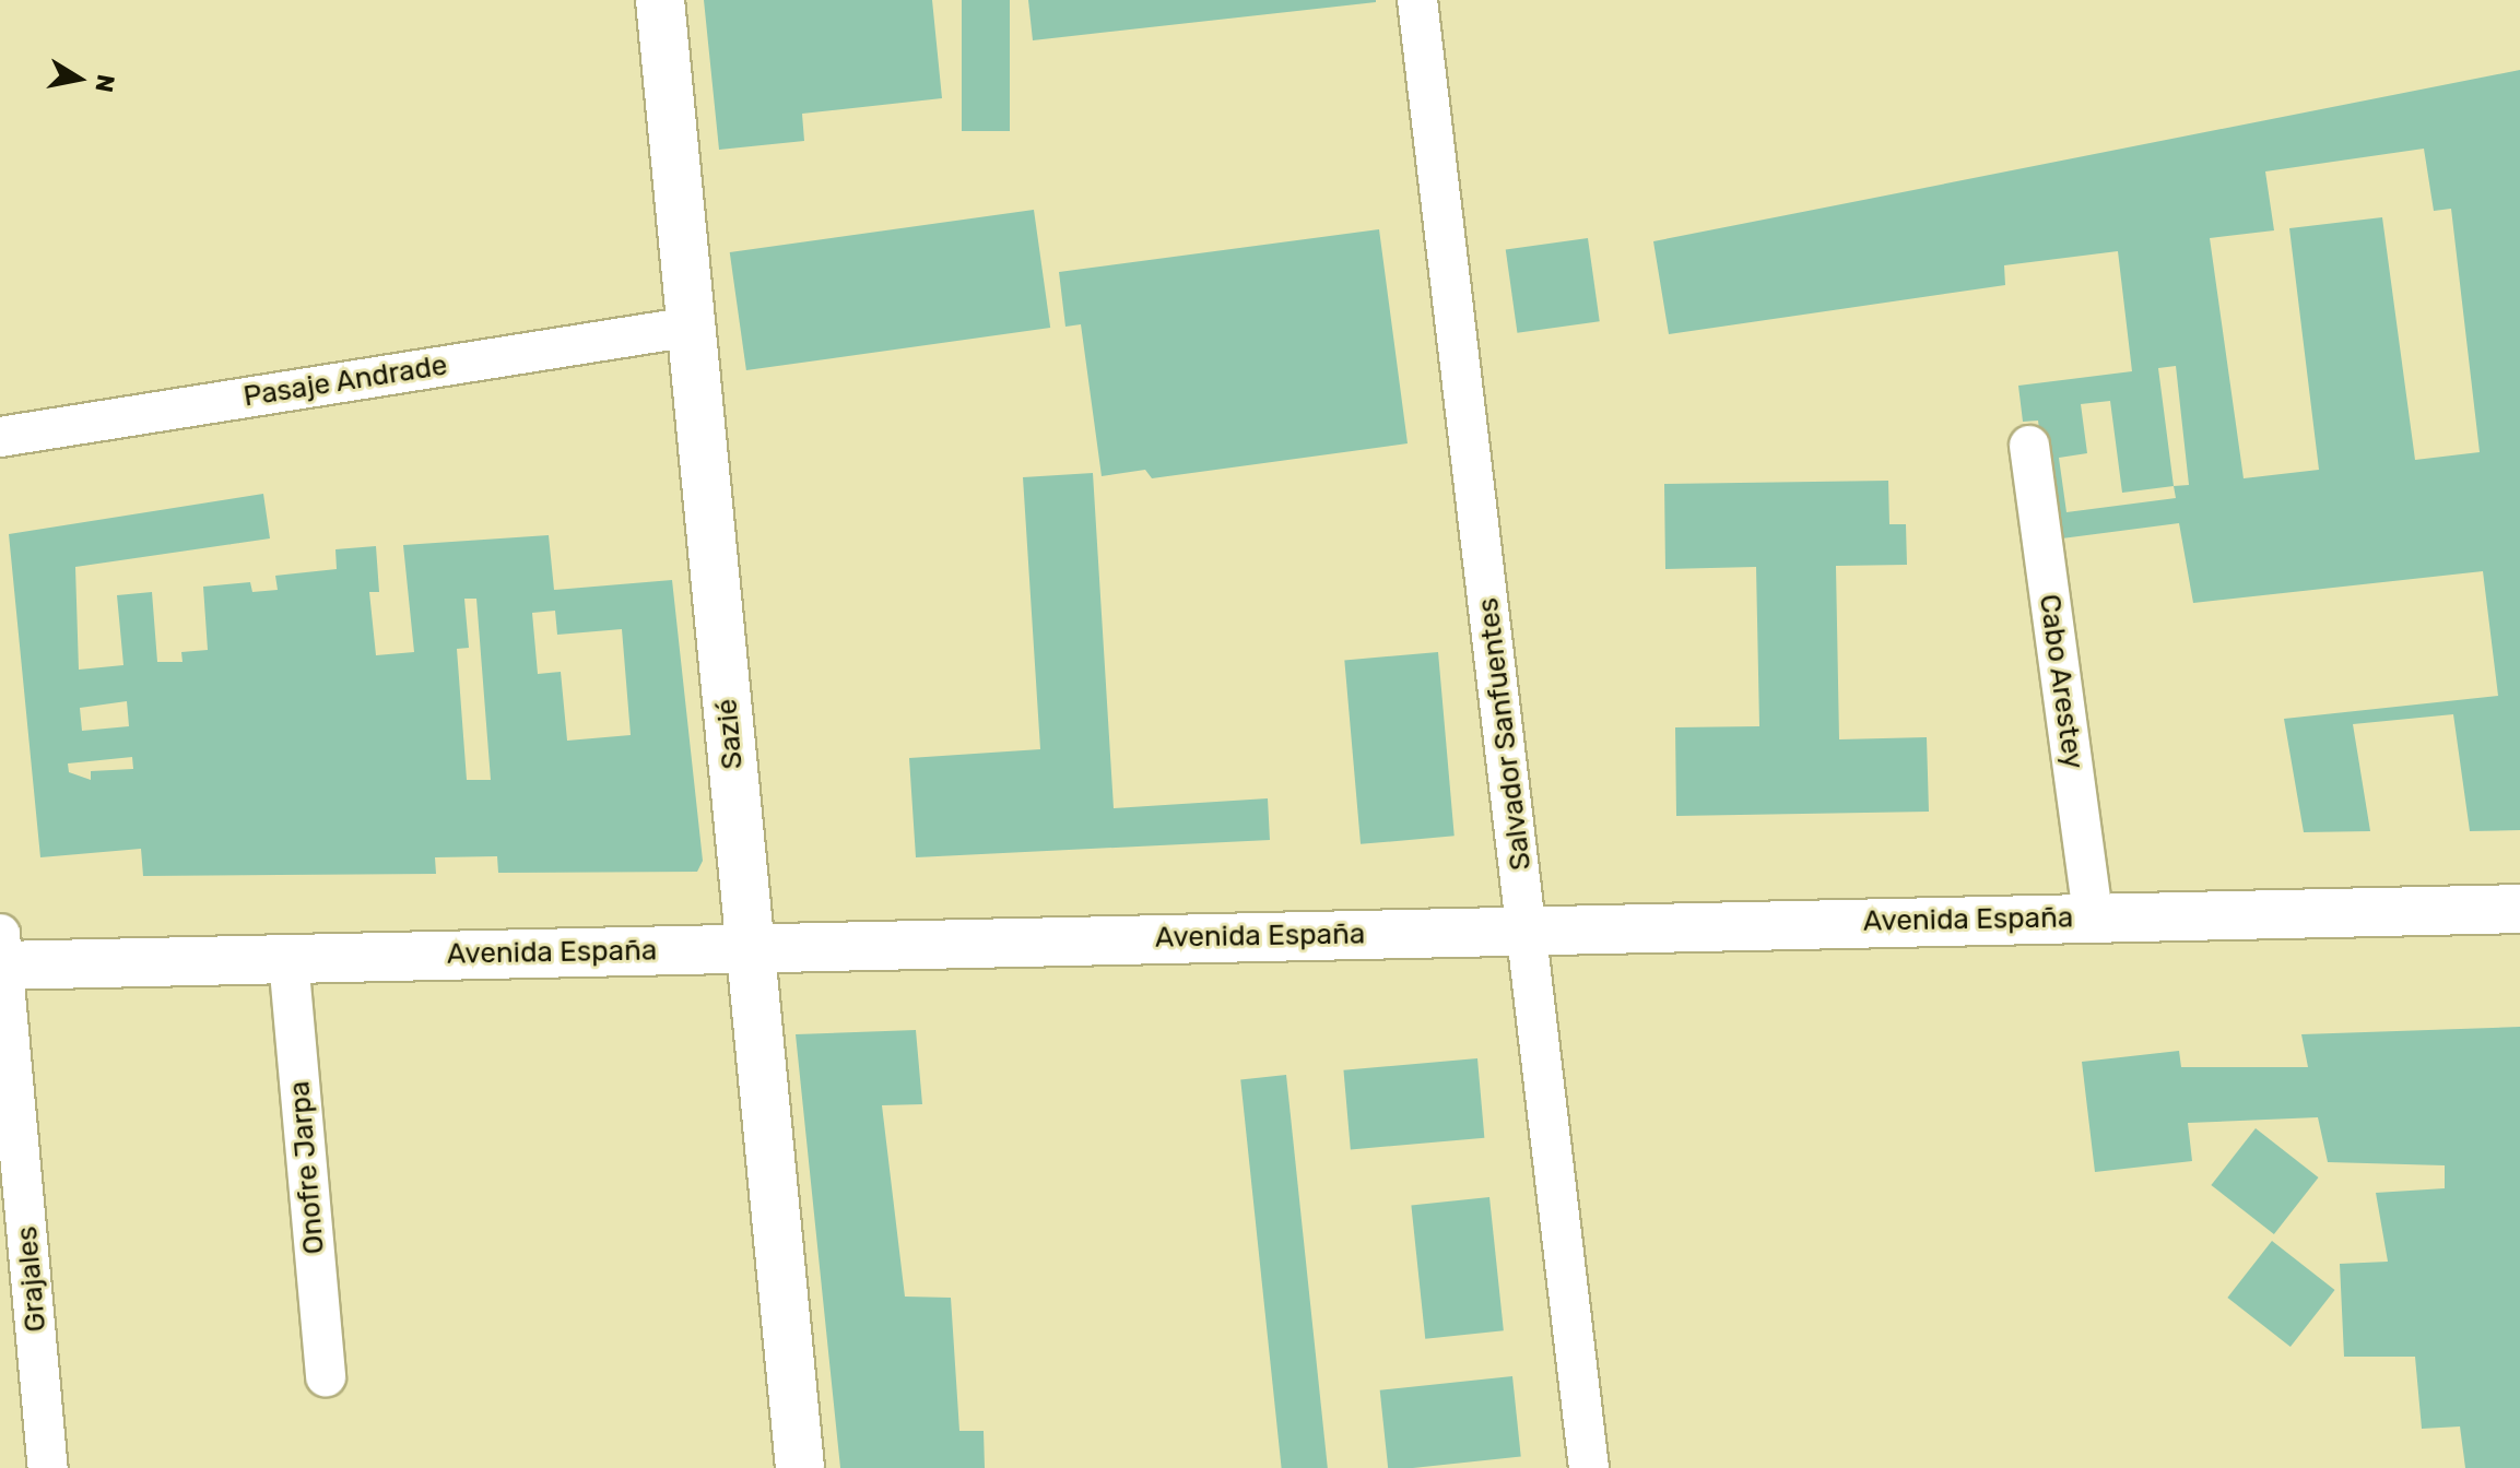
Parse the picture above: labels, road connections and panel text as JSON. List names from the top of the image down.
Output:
{
  "streets": {
    "street": [
      "Pasaje Andrade",
      "Cabo Arestey",
      "Sazié",
      "Salvador Sanfuentes",
      "Avenida España",
      "Onofre Jarpa",
      "Grajales"
    ]
  },
  "crossings": [
    ["Pasaje Andrade", "Sazié"],
    ["Cabo Arestey", "Avenida España"],
    ["Sazié", "Avenida España"],
    ["Salvador Sanfuentes", "Avenida España"],
    ["Avenida España", "Onofre Jarpa"],
    ["Avenida España", "Grajales"]
  ],
  "north": "right"
}
